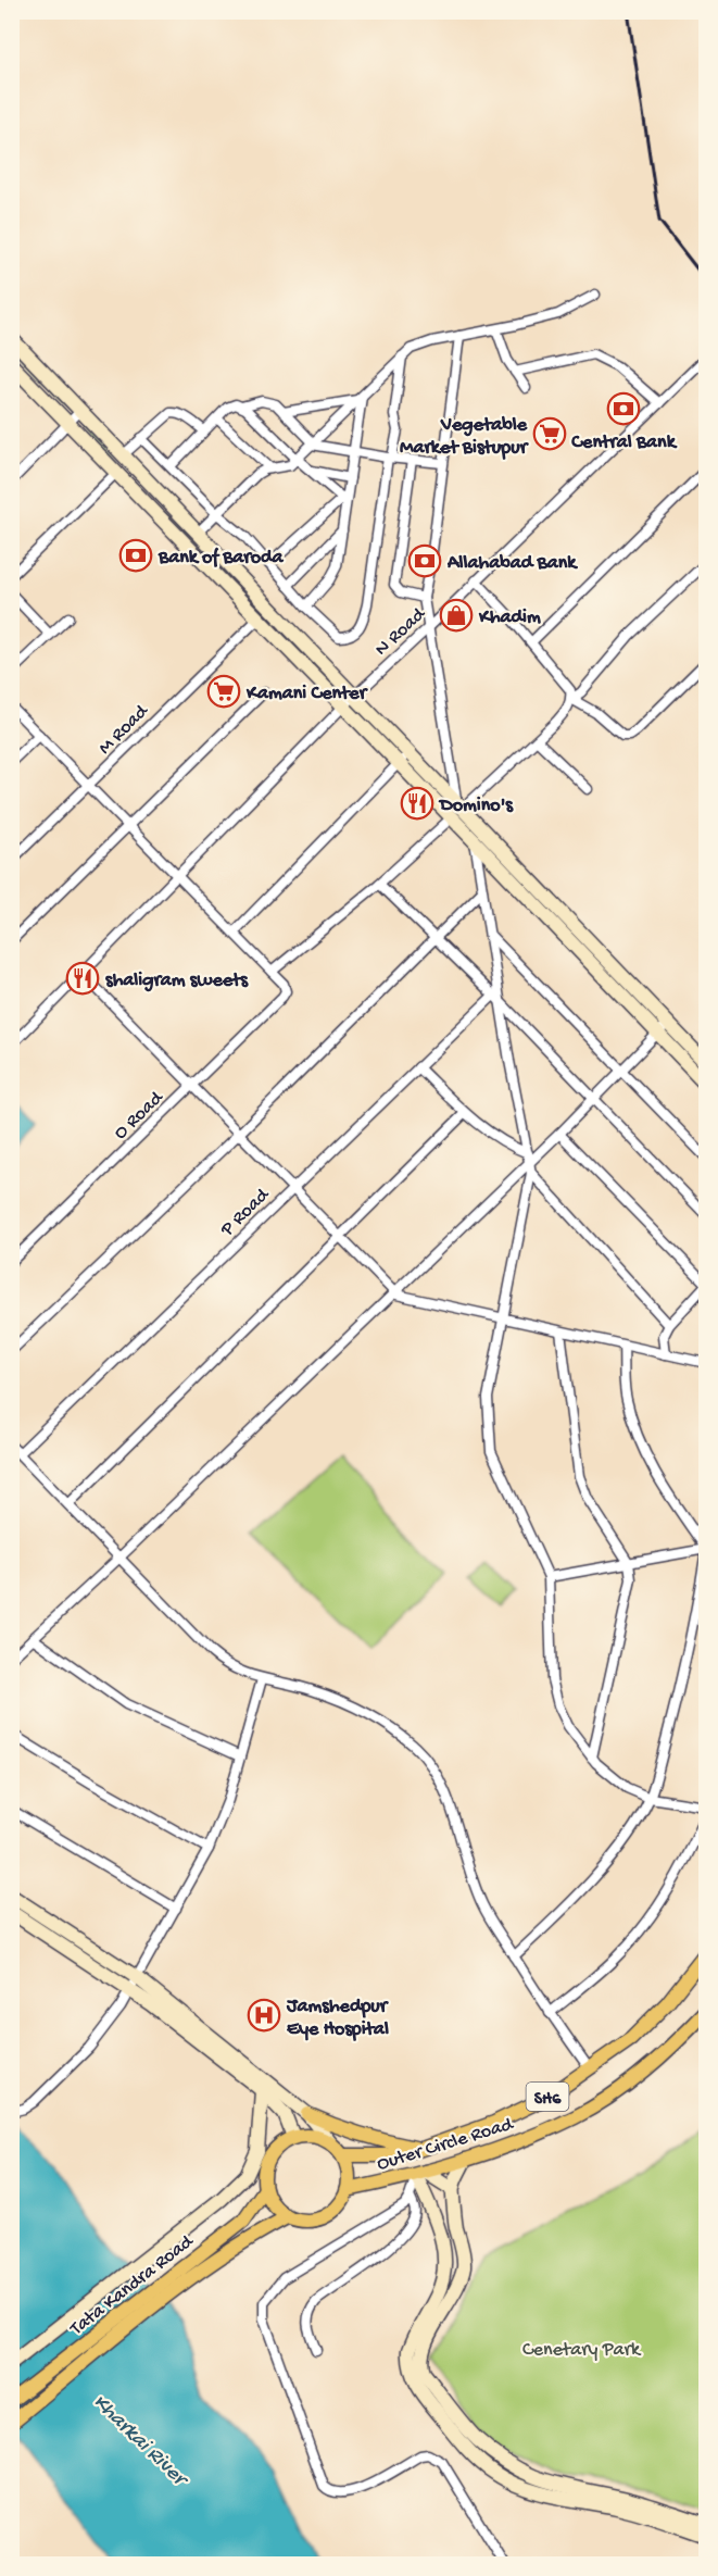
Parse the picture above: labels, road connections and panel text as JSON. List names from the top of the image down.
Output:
{
  "streets": {
    "main road": ["SH6", "Outer Circle Road", "Tata Kandra Road"],
    "street": [
      "N Road",
      "M Road",
      "O Road",
      "P Road"
    ]
  },
  "crossings": [
    ["SH6", "Outer Circle Road"],
    ["SH6", "Tata Kandra Road"],
    ["Outer Circle Road", "Tata Kandra Road"]
  ],
  "water": ["Kharkai River"],
  "parks": ["Cenetary Park"],
  "places": {
    "bank": ["Central Bank", "Bank of Baroda", "Allahabad Bank"],
    "supermarket": ["Vegetable Market Bistupur", "Kamani Center"],
    "shop": ["Khadim"],
    "restaurant": ["Domino's", "shaligram sweets"],
    "hospital": ["Jamshedpur Eye Hospital"]
  }
}
